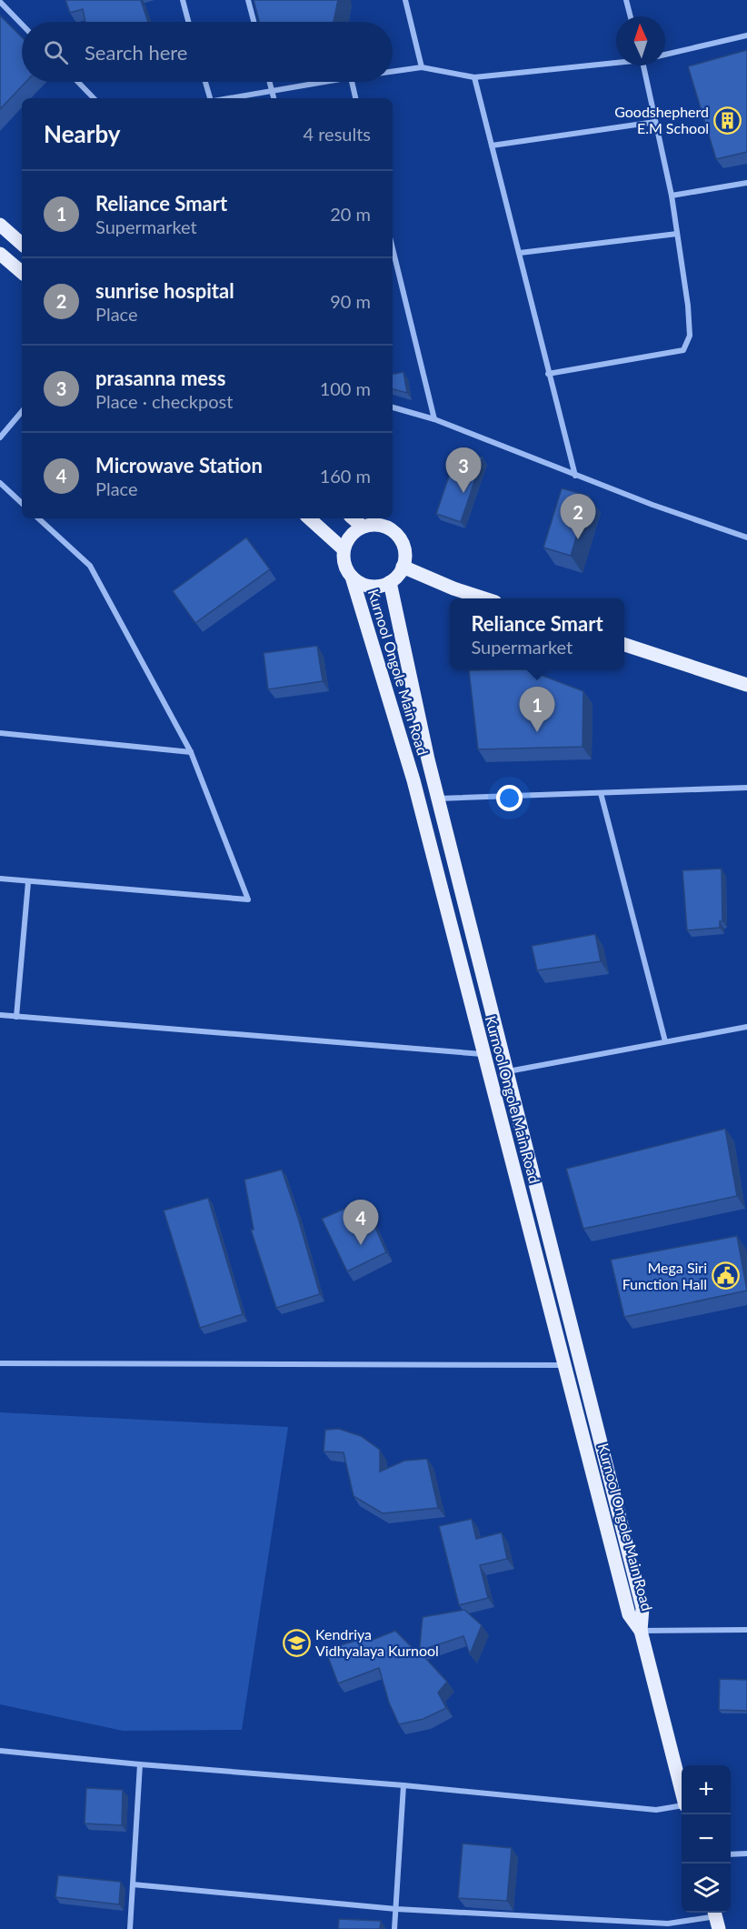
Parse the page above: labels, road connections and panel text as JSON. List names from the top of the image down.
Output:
{
  "streets": {
    "main road": ["Kurnool Ongole Main Road"]
  },
  "places": {
    "building": ["Goodshepherd E.M School"],
    "public building": ["Mega Siri Function Hall"],
    "school or university": ["Kendriya Vidhyalaya Kurnool"]
  },
  "north": "top",
  "page": {
    "search": "Search here",
    "heading": ["Nearby", "4 results"],
    "list": [
      {
        "mark": "1",
        "name": "Reliance Smart",
        "note": "Supermarket",
        "value": "20 m"
      },
      {
        "mark": "2",
        "name": "sunrise hospital",
        "note": "Place",
        "value": "90 m"
      },
      {
        "mark": "3",
        "name": "prasanna mess",
        "note": "Place · checkpost",
        "value": "100 m"
      },
      {
        "mark": "4",
        "name": "Microwave Station",
        "note": "Place",
        "value": "160 m"
      }
    ],
    "pins": [
      "3",
      "2",
      "1",
      "4"
    ],
    "popup": ["Reliance Smart", "Supermarket"],
    "map_buttons": ["+", "−"]
  }
}
